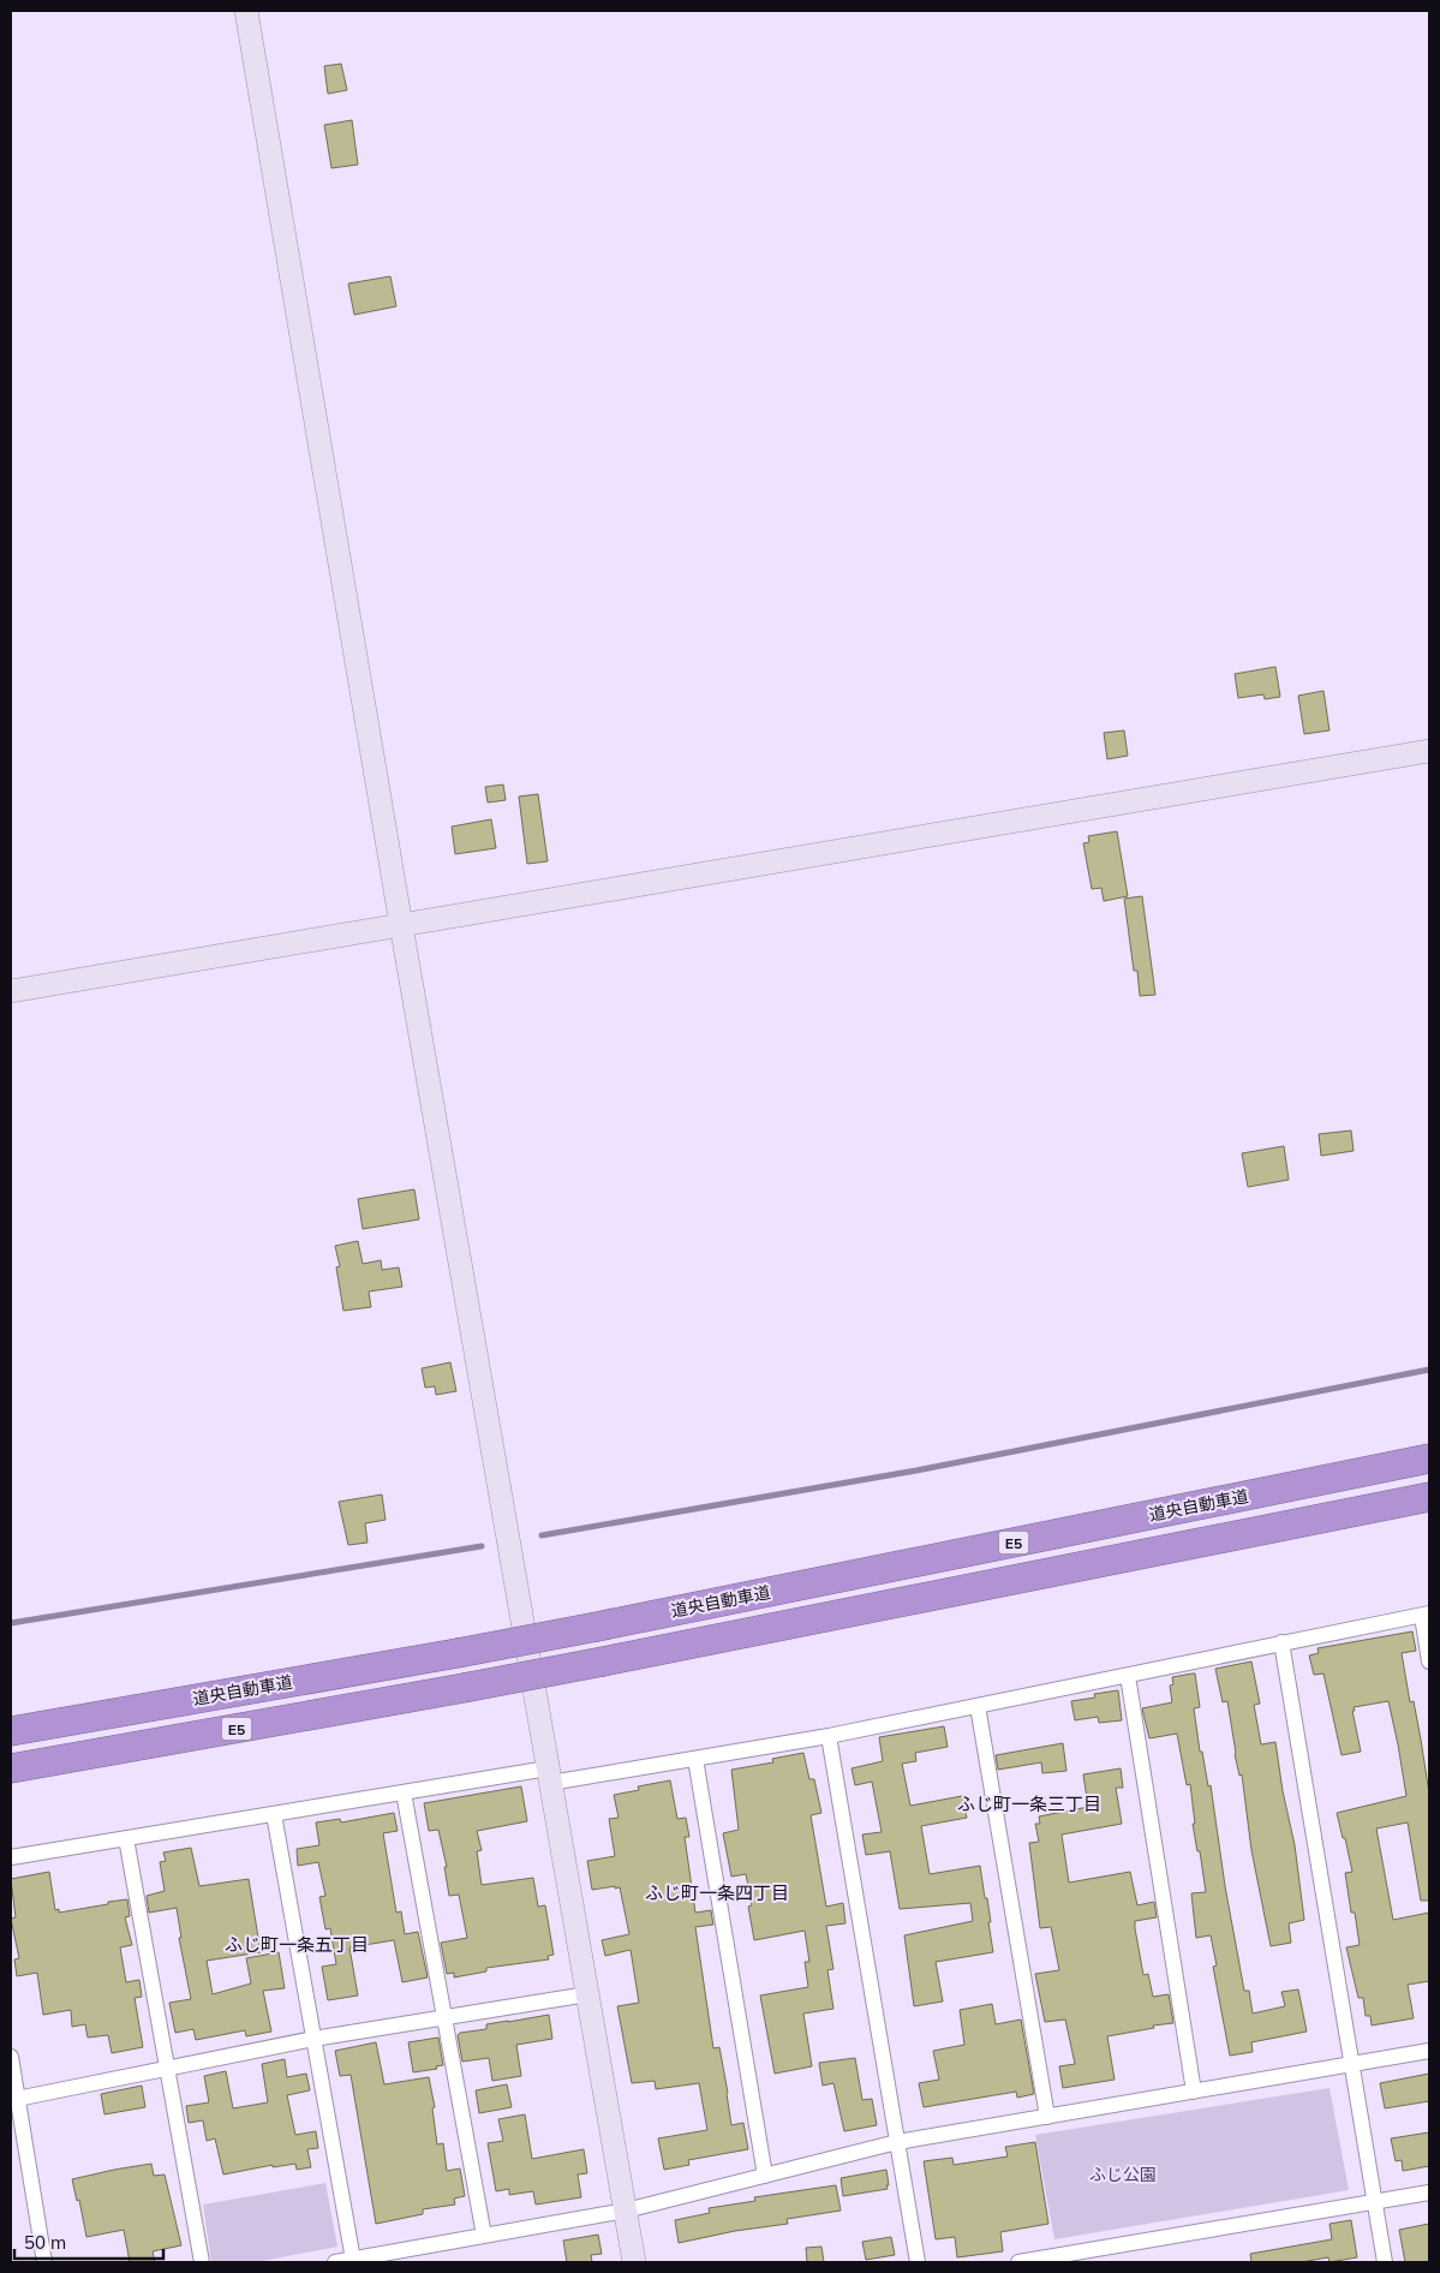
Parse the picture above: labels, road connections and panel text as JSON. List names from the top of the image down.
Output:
{
  "streets": {
    "highway": ["道央自動車道", "E5"]
  },
  "districts": ["ふじ町一条三丁目", "ふじ町一条四丁目", "ふじ町一条五丁目"],
  "parks": ["ふじ公園"],
  "scale_bar": "50 m"
}
